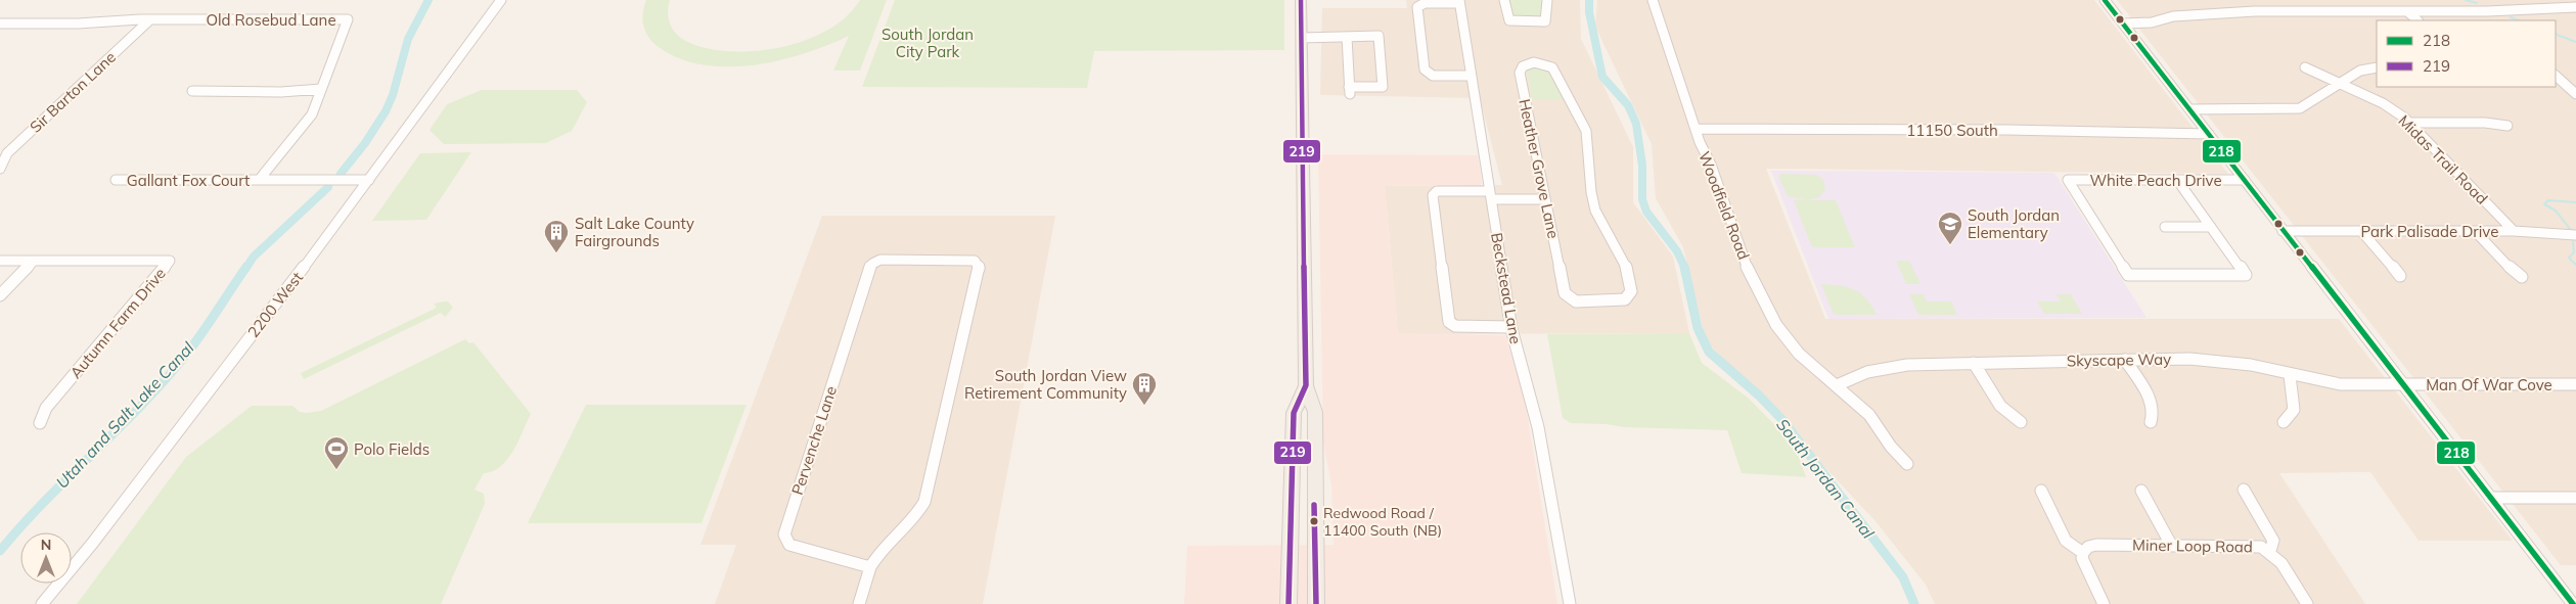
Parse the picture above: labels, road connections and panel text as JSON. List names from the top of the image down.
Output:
{
  "streets": {
    "street": [
      "Old Rosebud Lane",
      "Sir Barton Lane",
      "11150 South",
      "Midas Trail Road",
      "Heather Grove Lane",
      "Gallant Fox Court",
      "White Peach Drive",
      "Woodfield Road",
      "Park Palisade Drive",
      "Beckstead Lane",
      "2200 West",
      "Autumn Farm Drive",
      "Skyscape Way",
      "Man Of War Cove",
      "Pervenche Lane",
      "Miner Loop Road"
    ]
  },
  "crossings": [
    ["Old Rosebud Lane", "Sir Barton Lane"],
    ["Old Rosebud Lane", "Gallant Fox Court"],
    ["11150 South", "Woodfield Road"],
    ["Midas Trail Road", "Park Palisade Drive"],
    ["Woodfield Road", "Skyscape Way"],
    ["Skyscape Way", "Man Of War Cove"]
  ],
  "water": ["Utah and Salt Lake Canal", "South Jordan Canal"],
  "parks": ["South Jordan City Park"],
  "places": {
    "school or university": ["South Jordan Elementary"],
    "building": ["Salt Lake County Fairgrounds", "South Jordan View Retirement Community"],
    "sports": ["Polo Fields"],
    "other": ["Redwood Road / 11400 South (NB)"]
  },
  "lines": ["transit line 218", "transit line 219"],
  "legend": ["218", "219"],
  "north": "top"
}
